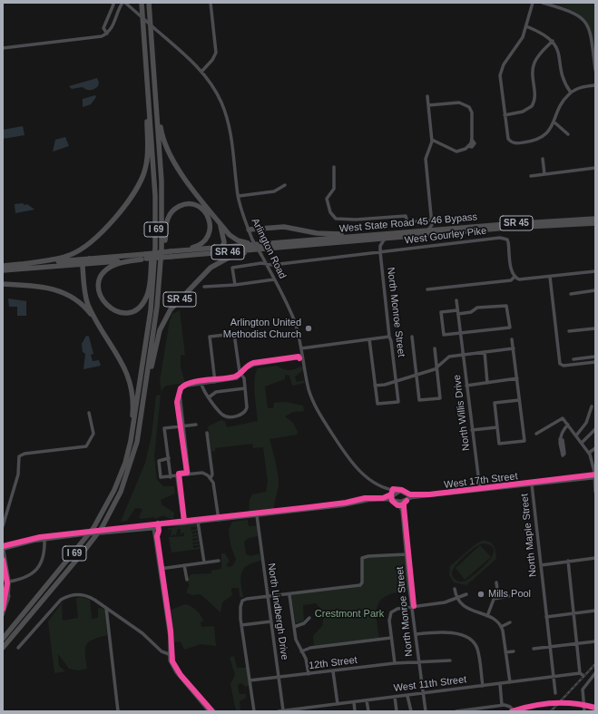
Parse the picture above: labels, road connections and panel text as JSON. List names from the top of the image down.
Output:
{
  "streets": {
    "highway": [
      "West State Road 45 46 Bypass",
      "SR 45",
      "I 69",
      "SR 46"
    ],
    "main road": ["West 17th Street"],
    "street": [
      "West Gourley Pike",
      "Arlington Road",
      "North Monroe Street",
      "North Willis Drive",
      "North Maple Street",
      "North Lindbergh Drive",
      "12th Street",
      "West 11th Street"
    ]
  },
  "crossings": [
    ["West State Road 45 46 Bypass", "SR 45"],
    ["West State Road 45 46 Bypass", "SR 46"],
    ["SR 45", "I 69"],
    ["SR 45", "SR 46"],
    ["West Gourley Pike", "Arlington Road"],
    ["West Gourley Pike", "North Monroe Street"],
    ["Arlington Road", "North Monroe Street"],
    ["Arlington Road", "West 17th Street"],
    ["North Monroe Street", "West 17th Street"],
    ["North Monroe Street", "12th Street"],
    ["North Monroe Street", "West 11th Street"],
    ["North Willis Drive", "West 17th Street"],
    ["West 17th Street", "North Maple Street"],
    ["North Maple Street", "West 11th Street"],
    ["North Lindbergh Drive", "12th Street"],
    ["North Lindbergh Drive", "West 11th Street"]
  ],
  "parks": ["Crestmont Park"],
  "places": ["Arlington United Methodist Church", "Mills Pool"]
}
